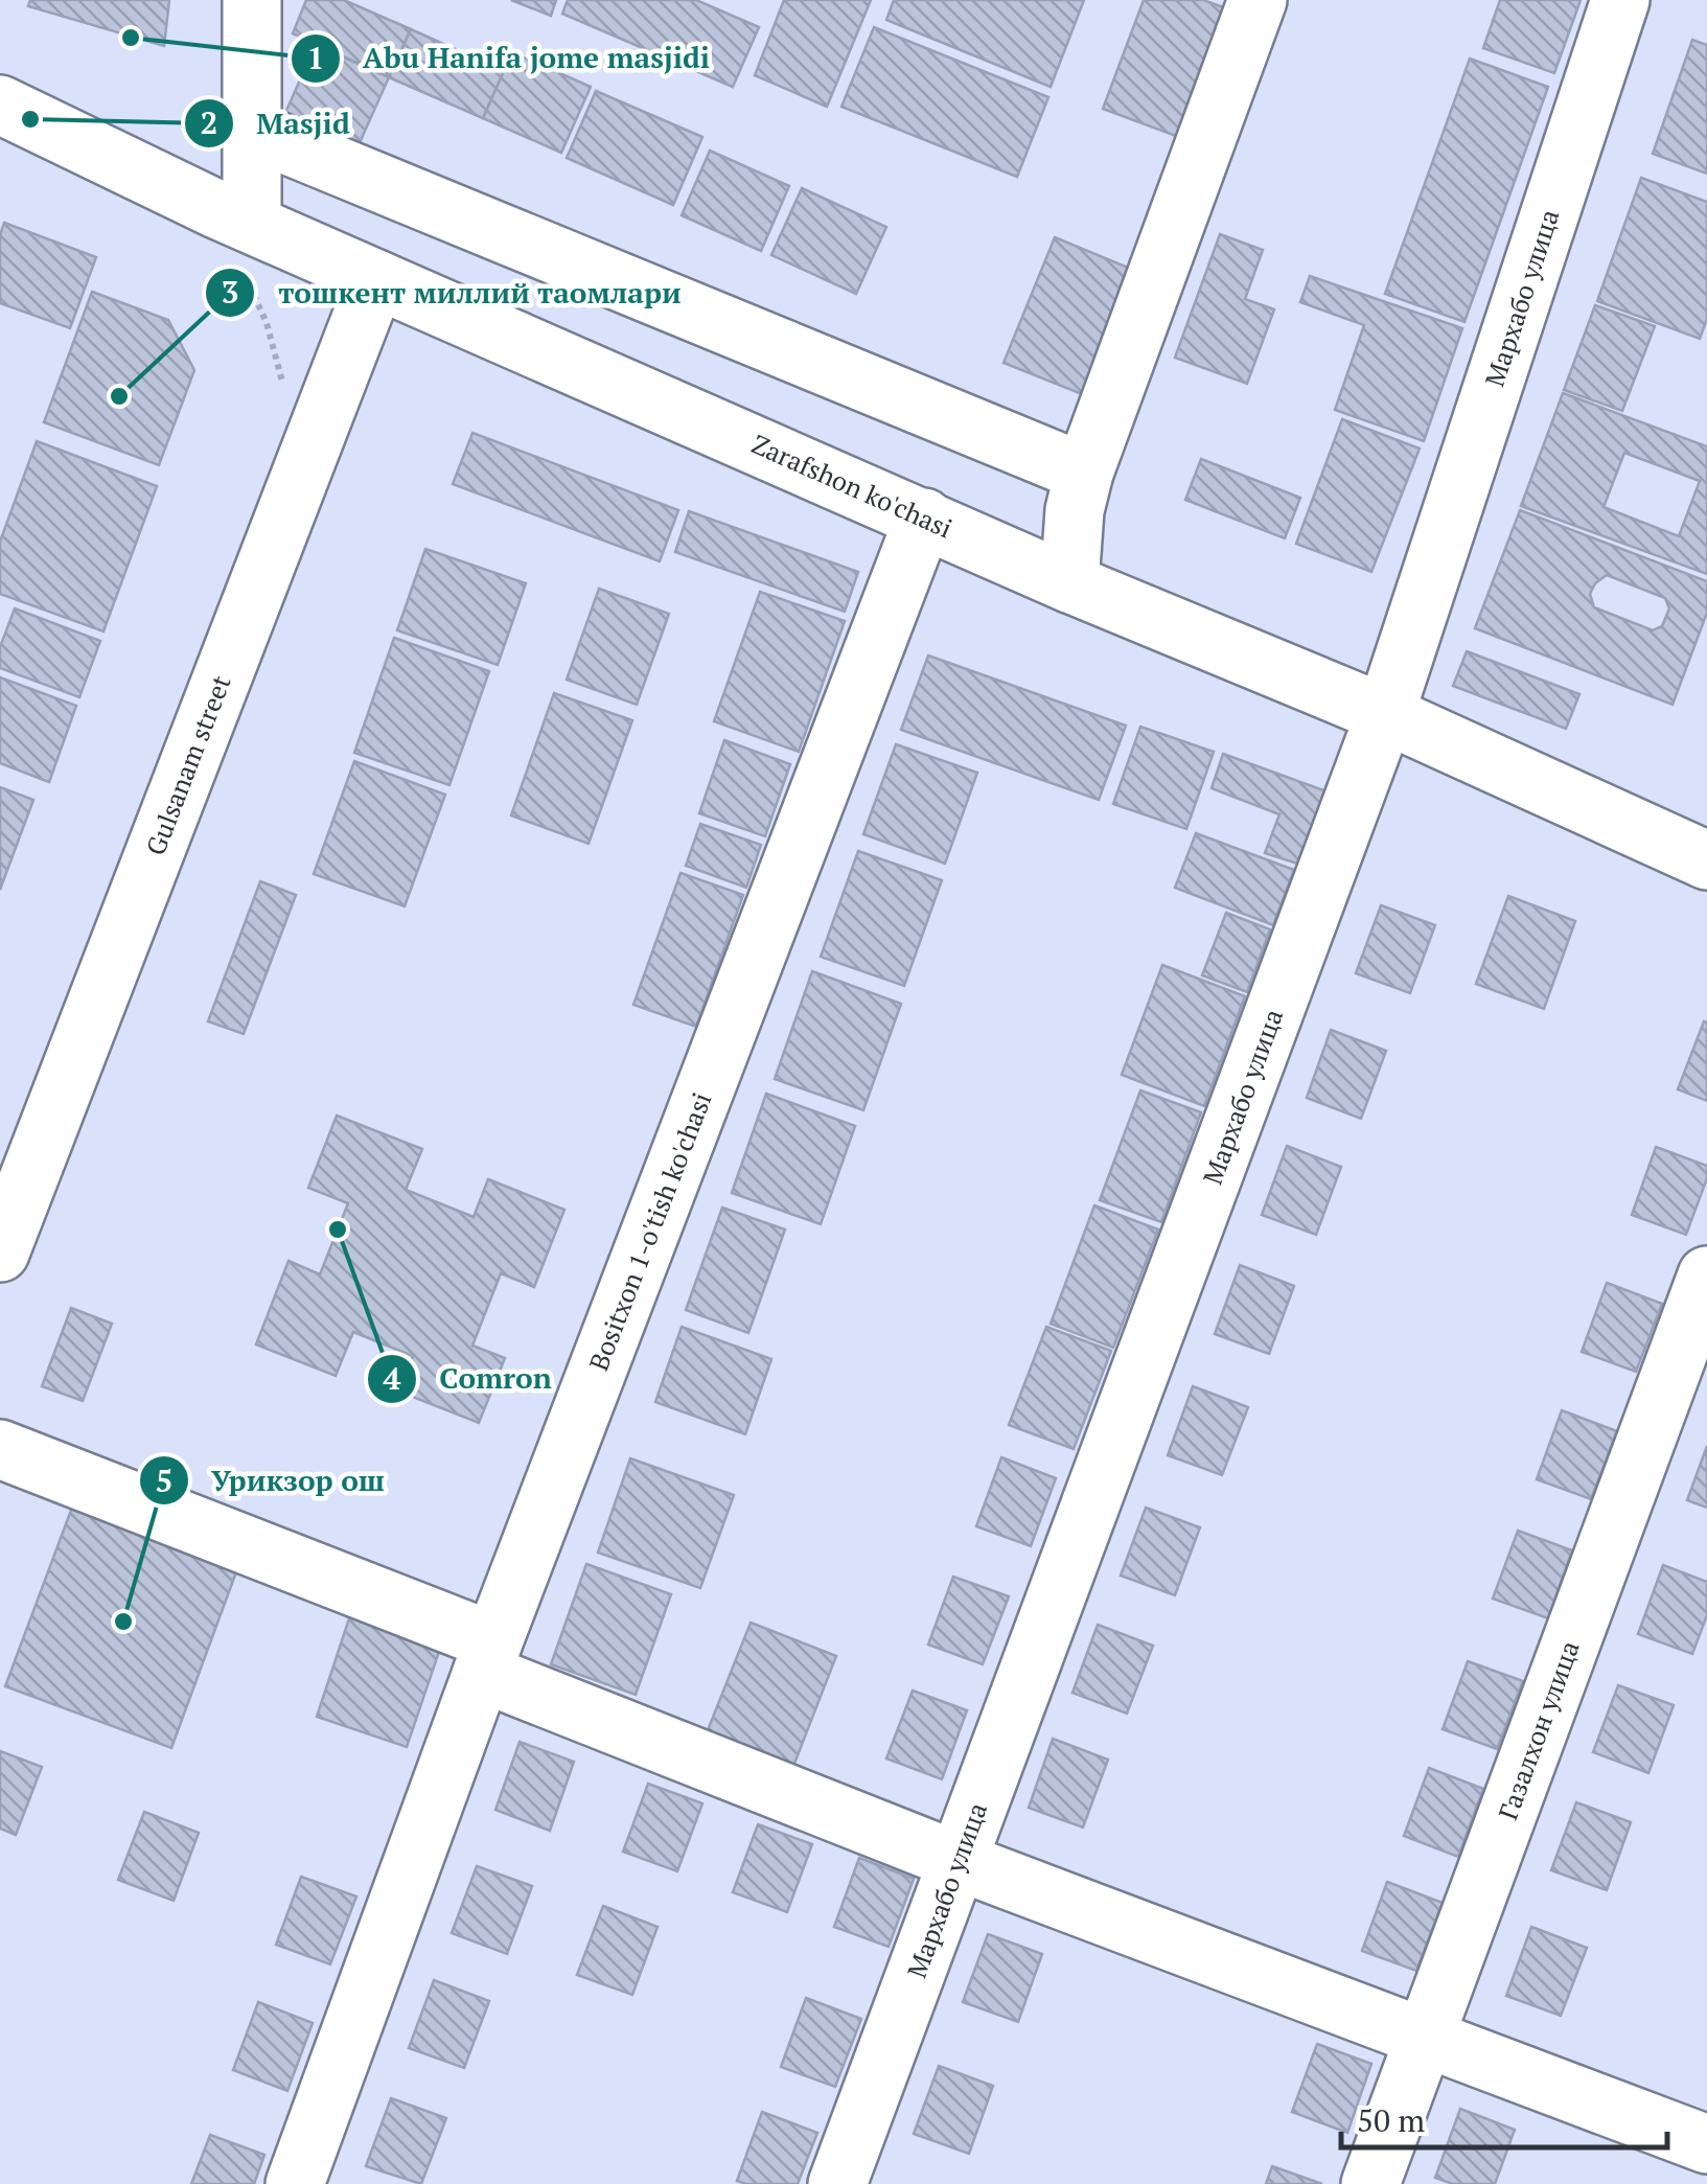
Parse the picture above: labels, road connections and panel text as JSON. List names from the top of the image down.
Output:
{
  "streets": {
    "street": [
      "Мархабо улица",
      "Zarafshon ko'chasi",
      "Gulsanam street",
      "Bositxon 1-o'tish ko'chasi",
      "Газалхон улица"
    ]
  },
  "crossings": [
    ["Мархабо улица", "Zarafshon ko'chasi"],
    ["Zarafshon ko'chasi", "Gulsanam street"],
    ["Zarafshon ko'chasi", "Bositxon 1-o'tish ko'chasi"]
  ],
  "places": [
    "Abu Hanifa jome masjidi",
    "Masjid",
    "тошкент миллий таомлари",
    "Сomron",
    "Урикзор ош"
  ],
  "scale_bar": "50 m"
}
